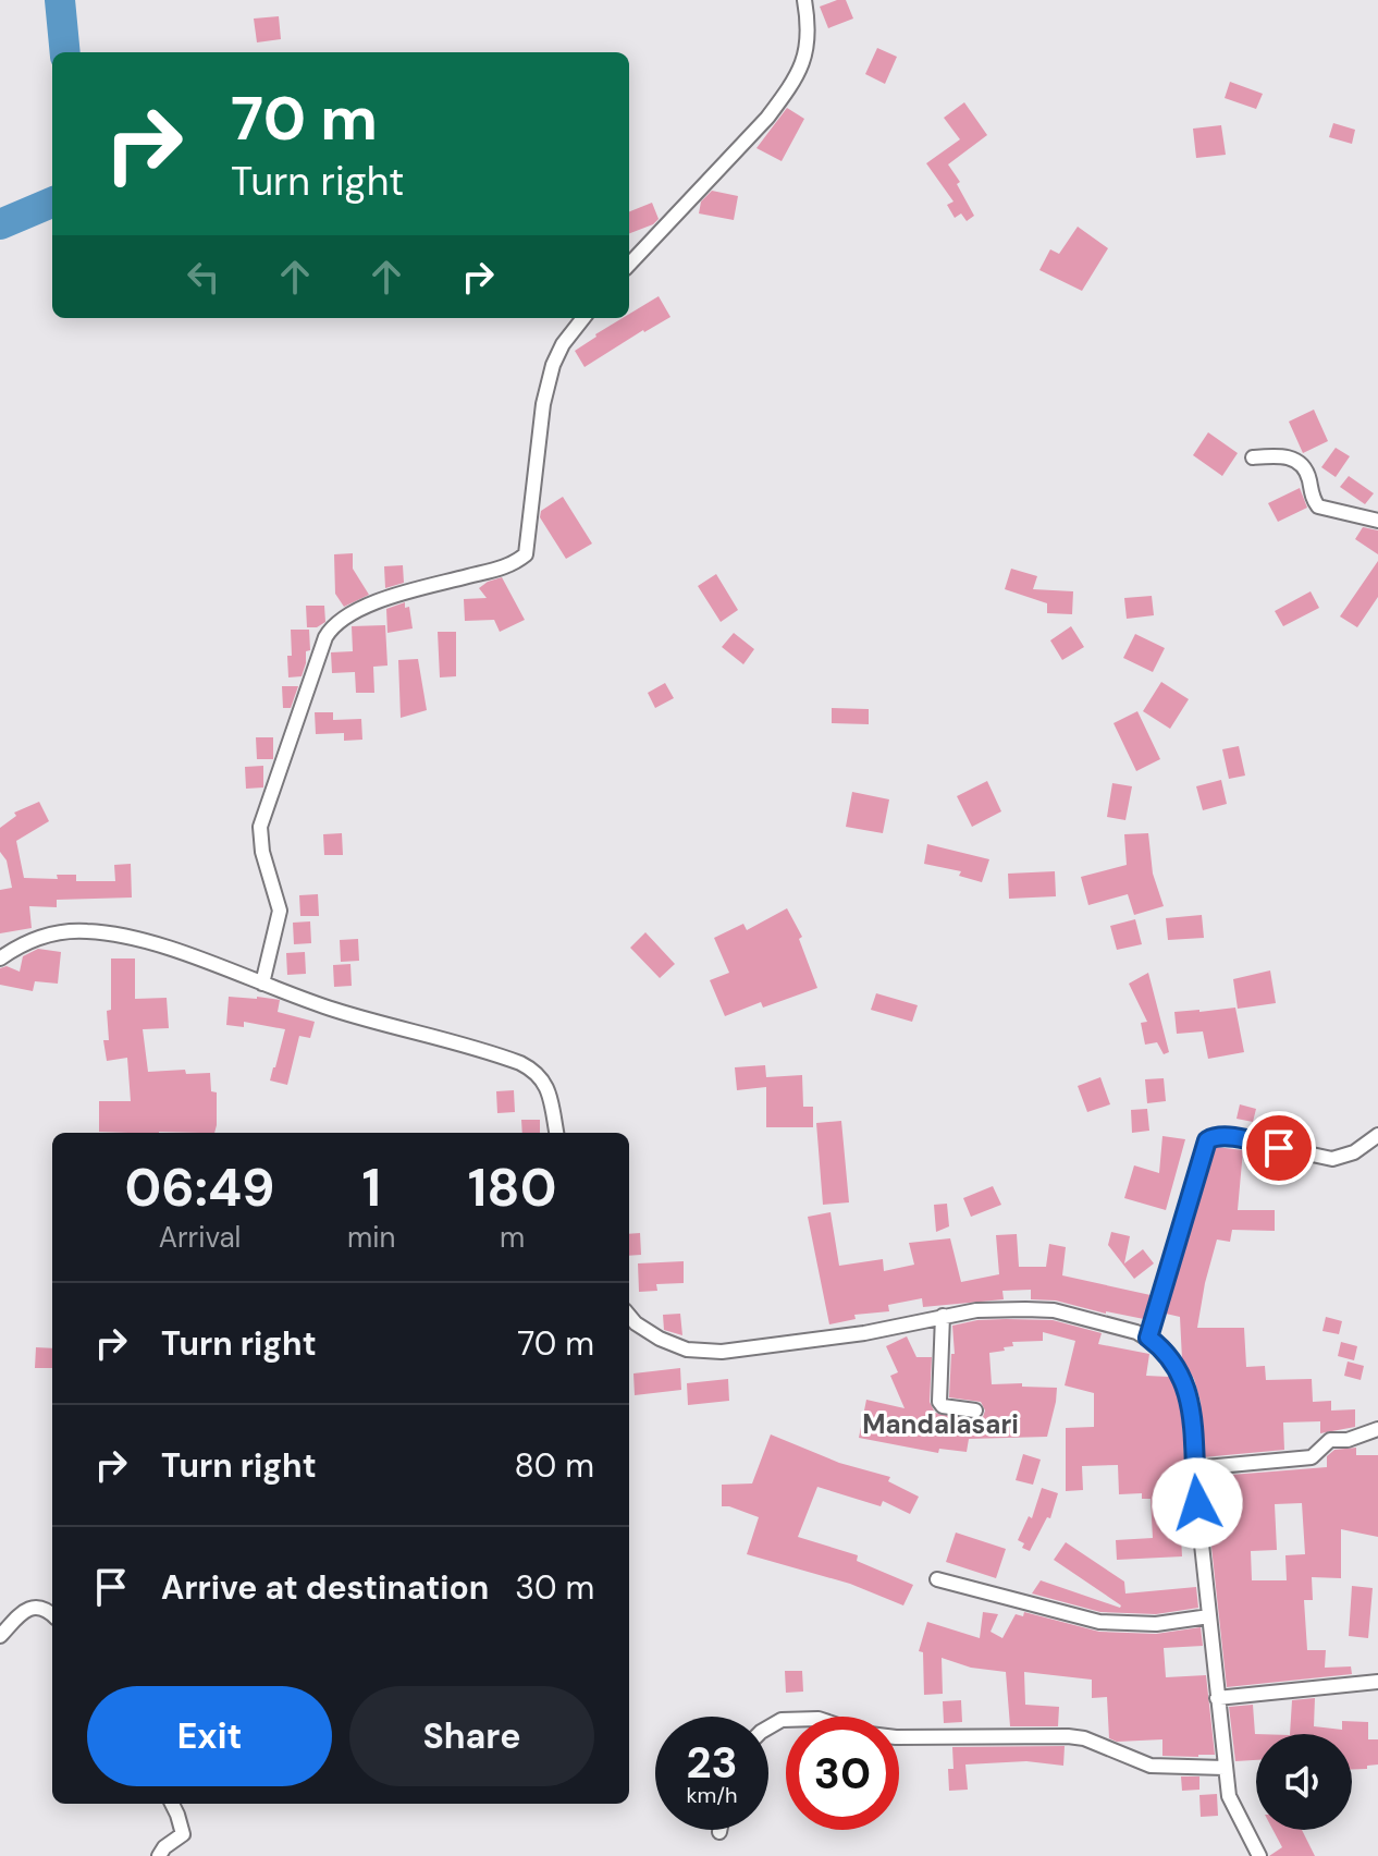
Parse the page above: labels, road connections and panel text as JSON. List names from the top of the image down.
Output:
{
  "districts": ["Mandalasari"],
  "page": {
    "turn": ["70 m", "Turn right"],
    "eta": [
      "06:49",
      "Arrival",
      "1",
      "min",
      "180",
      "m"
    ],
    "list": [
      {
        "name": "Turn right",
        "value": "70 m"
      },
      {
        "name": "Turn right",
        "value": "80 m"
      },
      {
        "name": "Arrive at destination",
        "value": "30 m"
      }
    ],
    "buttons": ["Exit", "Share"],
    "speed": "23 km/h",
    "limit": "30"
  }
}
